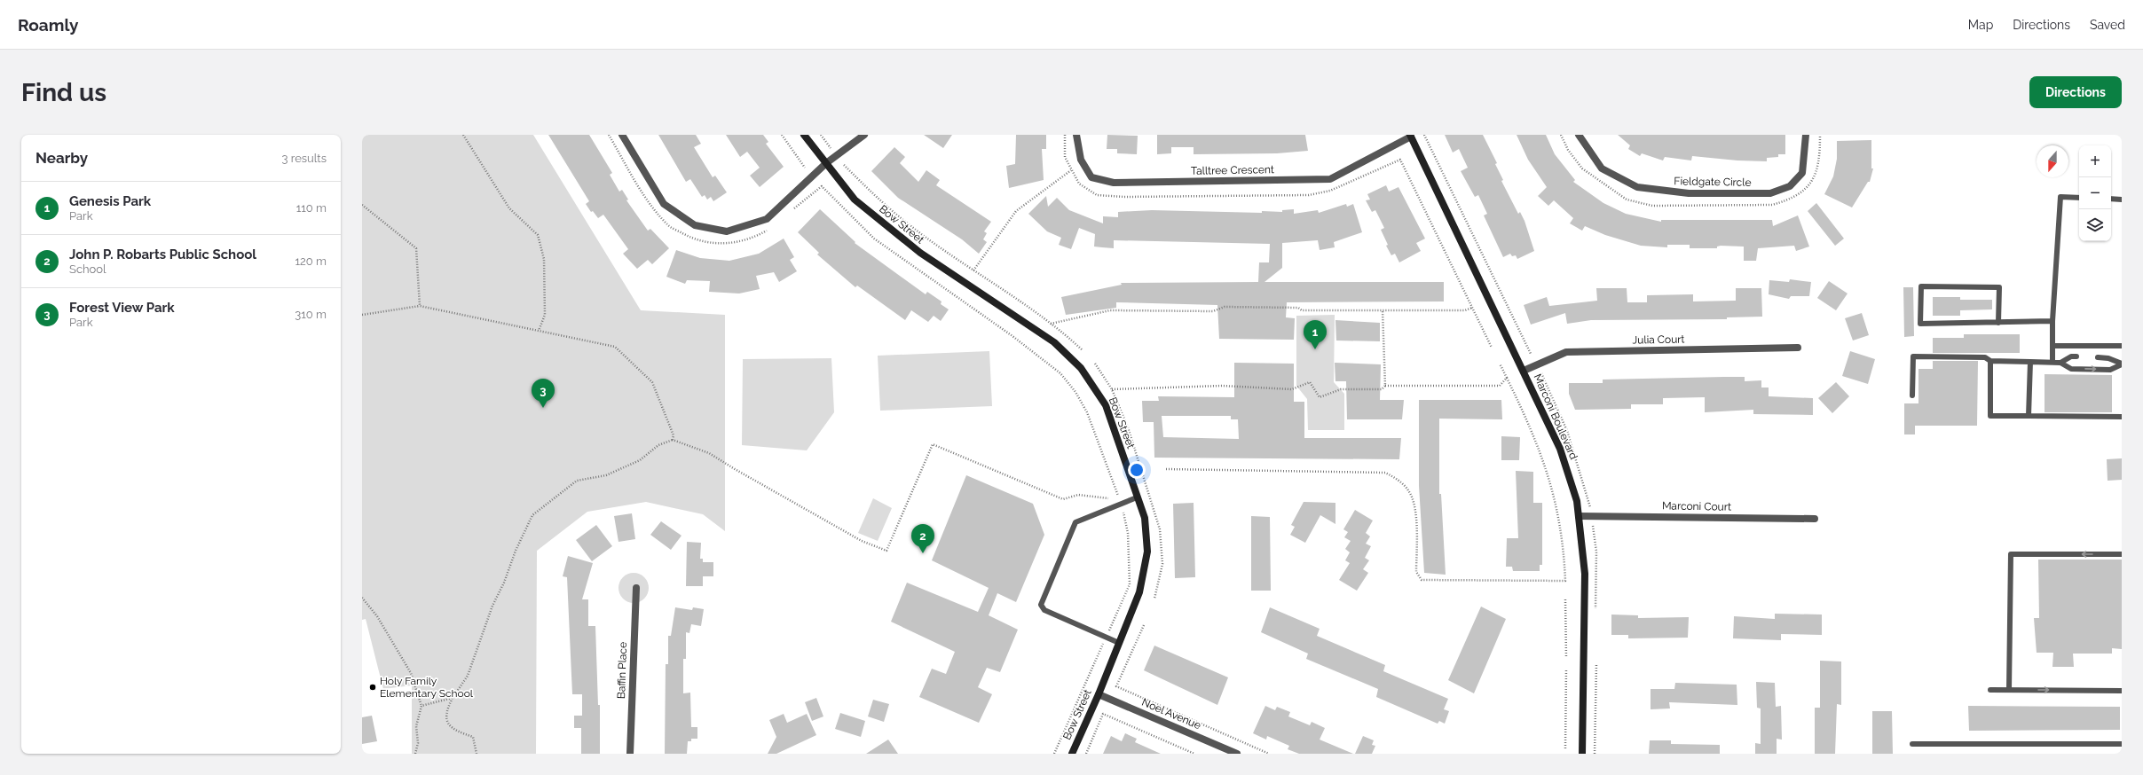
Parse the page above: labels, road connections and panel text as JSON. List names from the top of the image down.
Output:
{
  "streets": {
    "street": [
      "Talltree Crescent",
      "Fieldgate Circle",
      "Bow Street",
      "Julia Court",
      "Marconi Boulevard",
      "Marconi Court",
      "Baffin Place",
      "Noel Avenue"
    ]
  },
  "crossings": [
    ["Talltree Crescent", "Marconi Boulevard"],
    ["Bow Street", "Noel Avenue"],
    ["Julia Court", "Marconi Boulevard"],
    ["Marconi Boulevard", "Marconi Court"]
  ],
  "places": ["Holy Family Elementary School"],
  "north": "bottom",
  "page": {
    "header": "Roamly",
    "nav": ["Map", "Directions", "Saved"],
    "buttons": "Directions",
    "title": "Find us",
    "heading": ["Nearby", "3 results"],
    "map_buttons": ["+", "−"],
    "list": [
      {
        "mark": "1",
        "name": "Genesis Park",
        "note": "Park",
        "value": "110 m"
      },
      {
        "mark": "2",
        "name": "John P. Robarts Public School",
        "note": "School",
        "value": "120 m"
      },
      {
        "mark": "3",
        "name": "Forest View Park",
        "note": "Park",
        "value": "310 m"
      }
    ],
    "pins": ["1", "3", "2"]
  }
}
